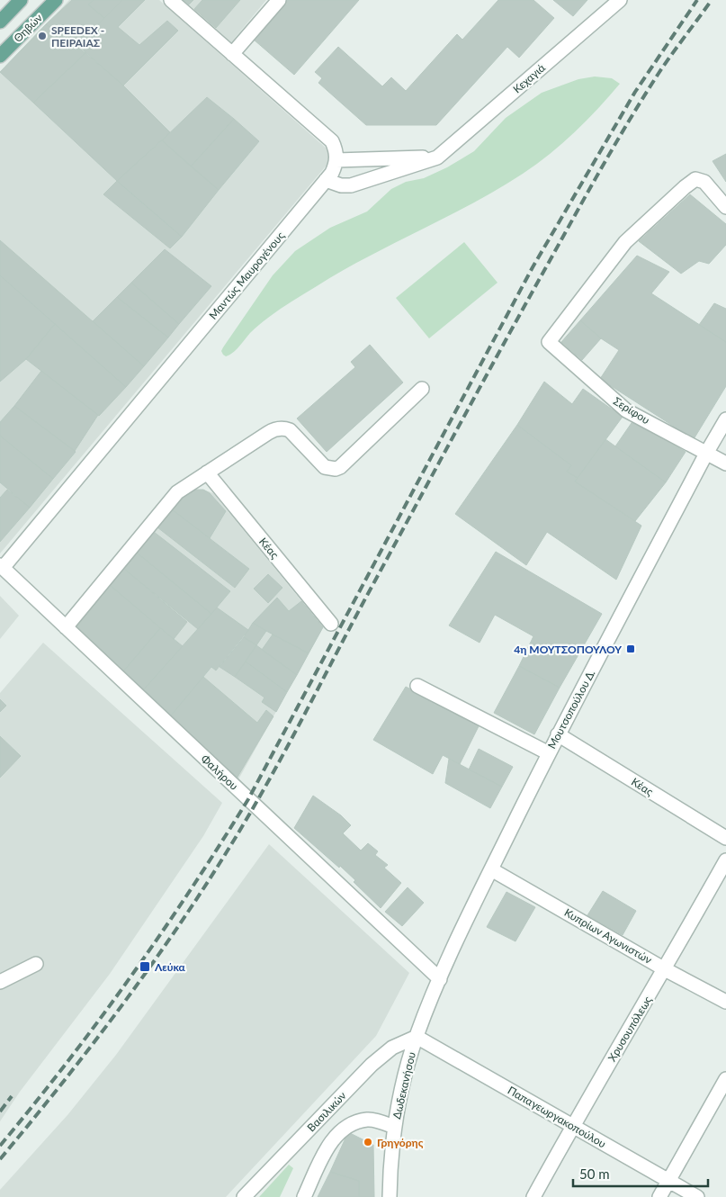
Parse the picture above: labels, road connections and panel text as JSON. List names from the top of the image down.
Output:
{
  "streets": {
    "main road": ["Θηβών"],
    "street": [
      "Κεχαγιά",
      "Μαντώς Μαυρογένους",
      "Σερίφου",
      "Κέας",
      "Μουτσοπούλου Δ.",
      "Φαλήρου",
      "Κυπρίων Αγωνιστών",
      "Χρυσουπόλεως",
      "Δωδεκανήσου",
      "Βασιλικών",
      "Παπαγεωργακοπούλου"
    ]
  },
  "crossings": [
    ["Κεχαγιά", "Μαντώς Μαυρογένους"],
    ["Μαντώς Μαυρογένους", "Φαλήρου"],
    ["Σερίφου", "Μουτσοπούλου Δ."],
    ["Κέας", "Μουτσοπούλου Δ."],
    ["Μουτσοπούλου Δ.", "Φαλήρου"],
    ["Μουτσοπούλου Δ.", "Κυπρίων Αγωνιστών"],
    ["Μουτσοπούλου Δ.", "Δωδεκανήσου"],
    ["Φαλήρου", "Δωδεκανήσου"],
    ["Κυπρίων Αγωνιστών", "Χρυσουπόλεως"],
    ["Χρυσουπόλεως", "Παπαγεωργακοπούλου"],
    ["Δωδεκανήσου", "Βασιλικών"],
    ["Δωδεκανήσου", "Παπαγεωργακοπούλου"],
    ["Βασιλικών", "Παπαγεωργακοπούλου"]
  ],
  "places": {
    "other": ["SPEEDEX - ΠΕΙΡΑΙΑΣ", "Γρηγόρης"],
    "transit": ["4η ΜΟΥΤΣΟΠΟΥΛΟΥ", "Λεύκα"]
  },
  "scale_bar": "50 m"
}
